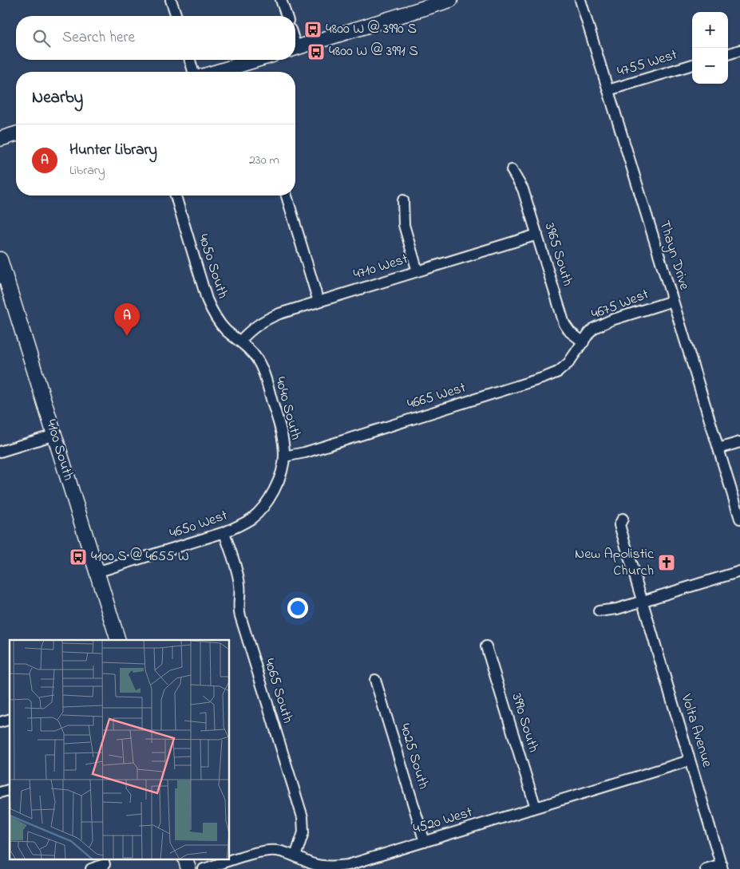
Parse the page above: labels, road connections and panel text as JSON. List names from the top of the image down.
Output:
{
  "streets": {
    "main road": ["4100 South"],
    "street": [
      "4755 West",
      "3965 South",
      "Thayn Drive",
      "4050 South",
      "4710 West",
      "4675 West",
      "4665 West",
      "4040 South",
      "4650 West",
      "4065 South",
      "3990 South",
      "Volta Avenue",
      "4025 South",
      "4520 West"
    ]
  },
  "crossings": [
    ["4755 West", "Thayn Drive"],
    ["3965 South", "4710 West"],
    ["3965 South", "4675 West"],
    ["3965 South", "4665 West"],
    ["Thayn Drive", "4675 West"],
    ["4050 South", "4710 West"],
    ["4050 South", "4040 South"],
    ["4710 West", "4040 South"],
    ["4675 West", "4665 West"],
    ["4665 West", "4040 South"],
    ["4040 South", "4650 West"],
    ["4100 South", "4650 West"],
    ["4650 West", "4065 South"],
    ["4065 South", "4520 West"],
    ["3990 South", "4520 West"],
    ["Volta Avenue", "4520 West"],
    ["4025 South", "4520 West"]
  ],
  "places": {
    "bus stop": ["4800 W @ 3990 S", "4800 W @ 3991 S", "4100 S @ 4655 W"],
    "church": ["New Apolistic Church"]
  },
  "page": {
    "map_buttons": ["+", "−"],
    "search": "Search here",
    "heading": "Nearby",
    "list": [
      {
        "mark": "A",
        "name": "Hunter Library",
        "note": "Library",
        "value": "230 m"
      }
    ],
    "pins": "A"
  }
}
